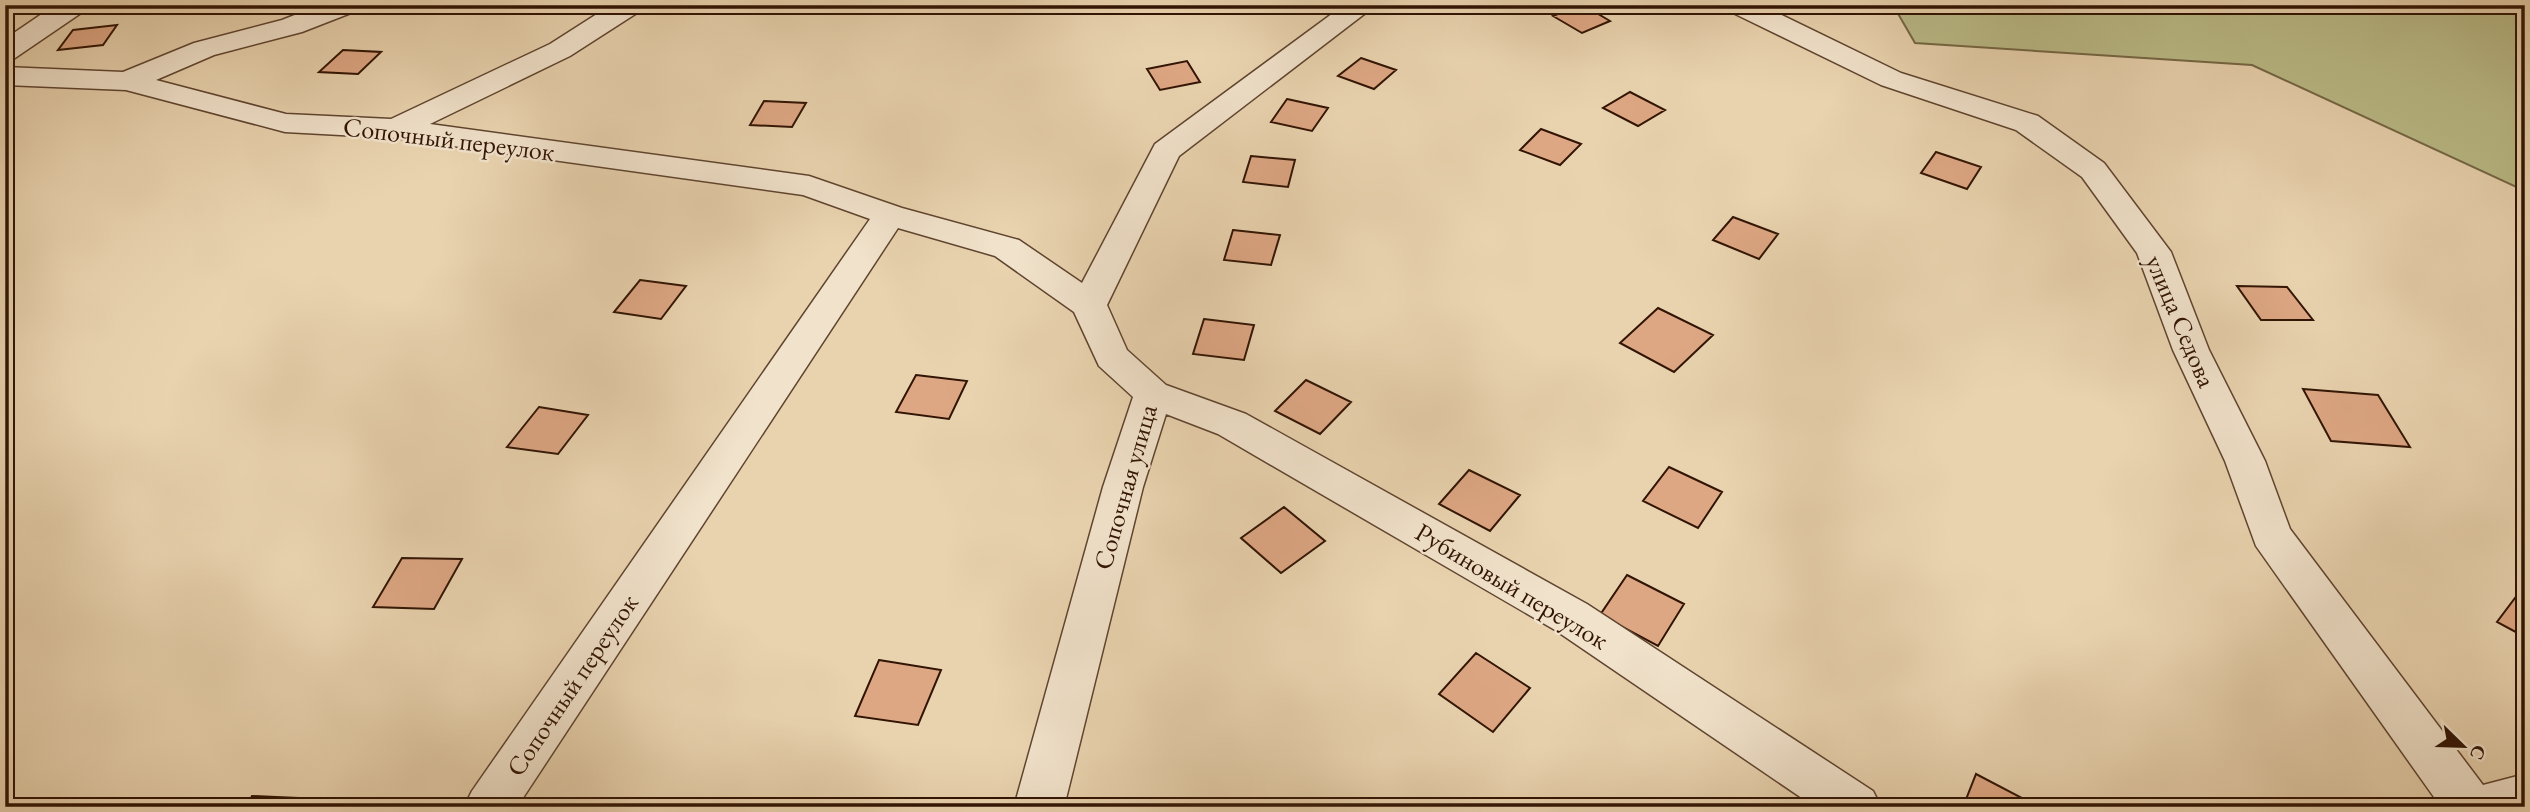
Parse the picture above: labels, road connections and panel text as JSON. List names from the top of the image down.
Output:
{
  "streets": {
    "street": [
      "Сопочный переулок",
      "улица Седова",
      "Сопочная улица",
      "Рубиновый переулок"
    ]
  },
  "crossings": [
    ["Сопочный переулок", "Сопочная улица"],
    ["Сопочная улица", "Рубиновый переулок"]
  ],
  "north": "bottom right"
}
